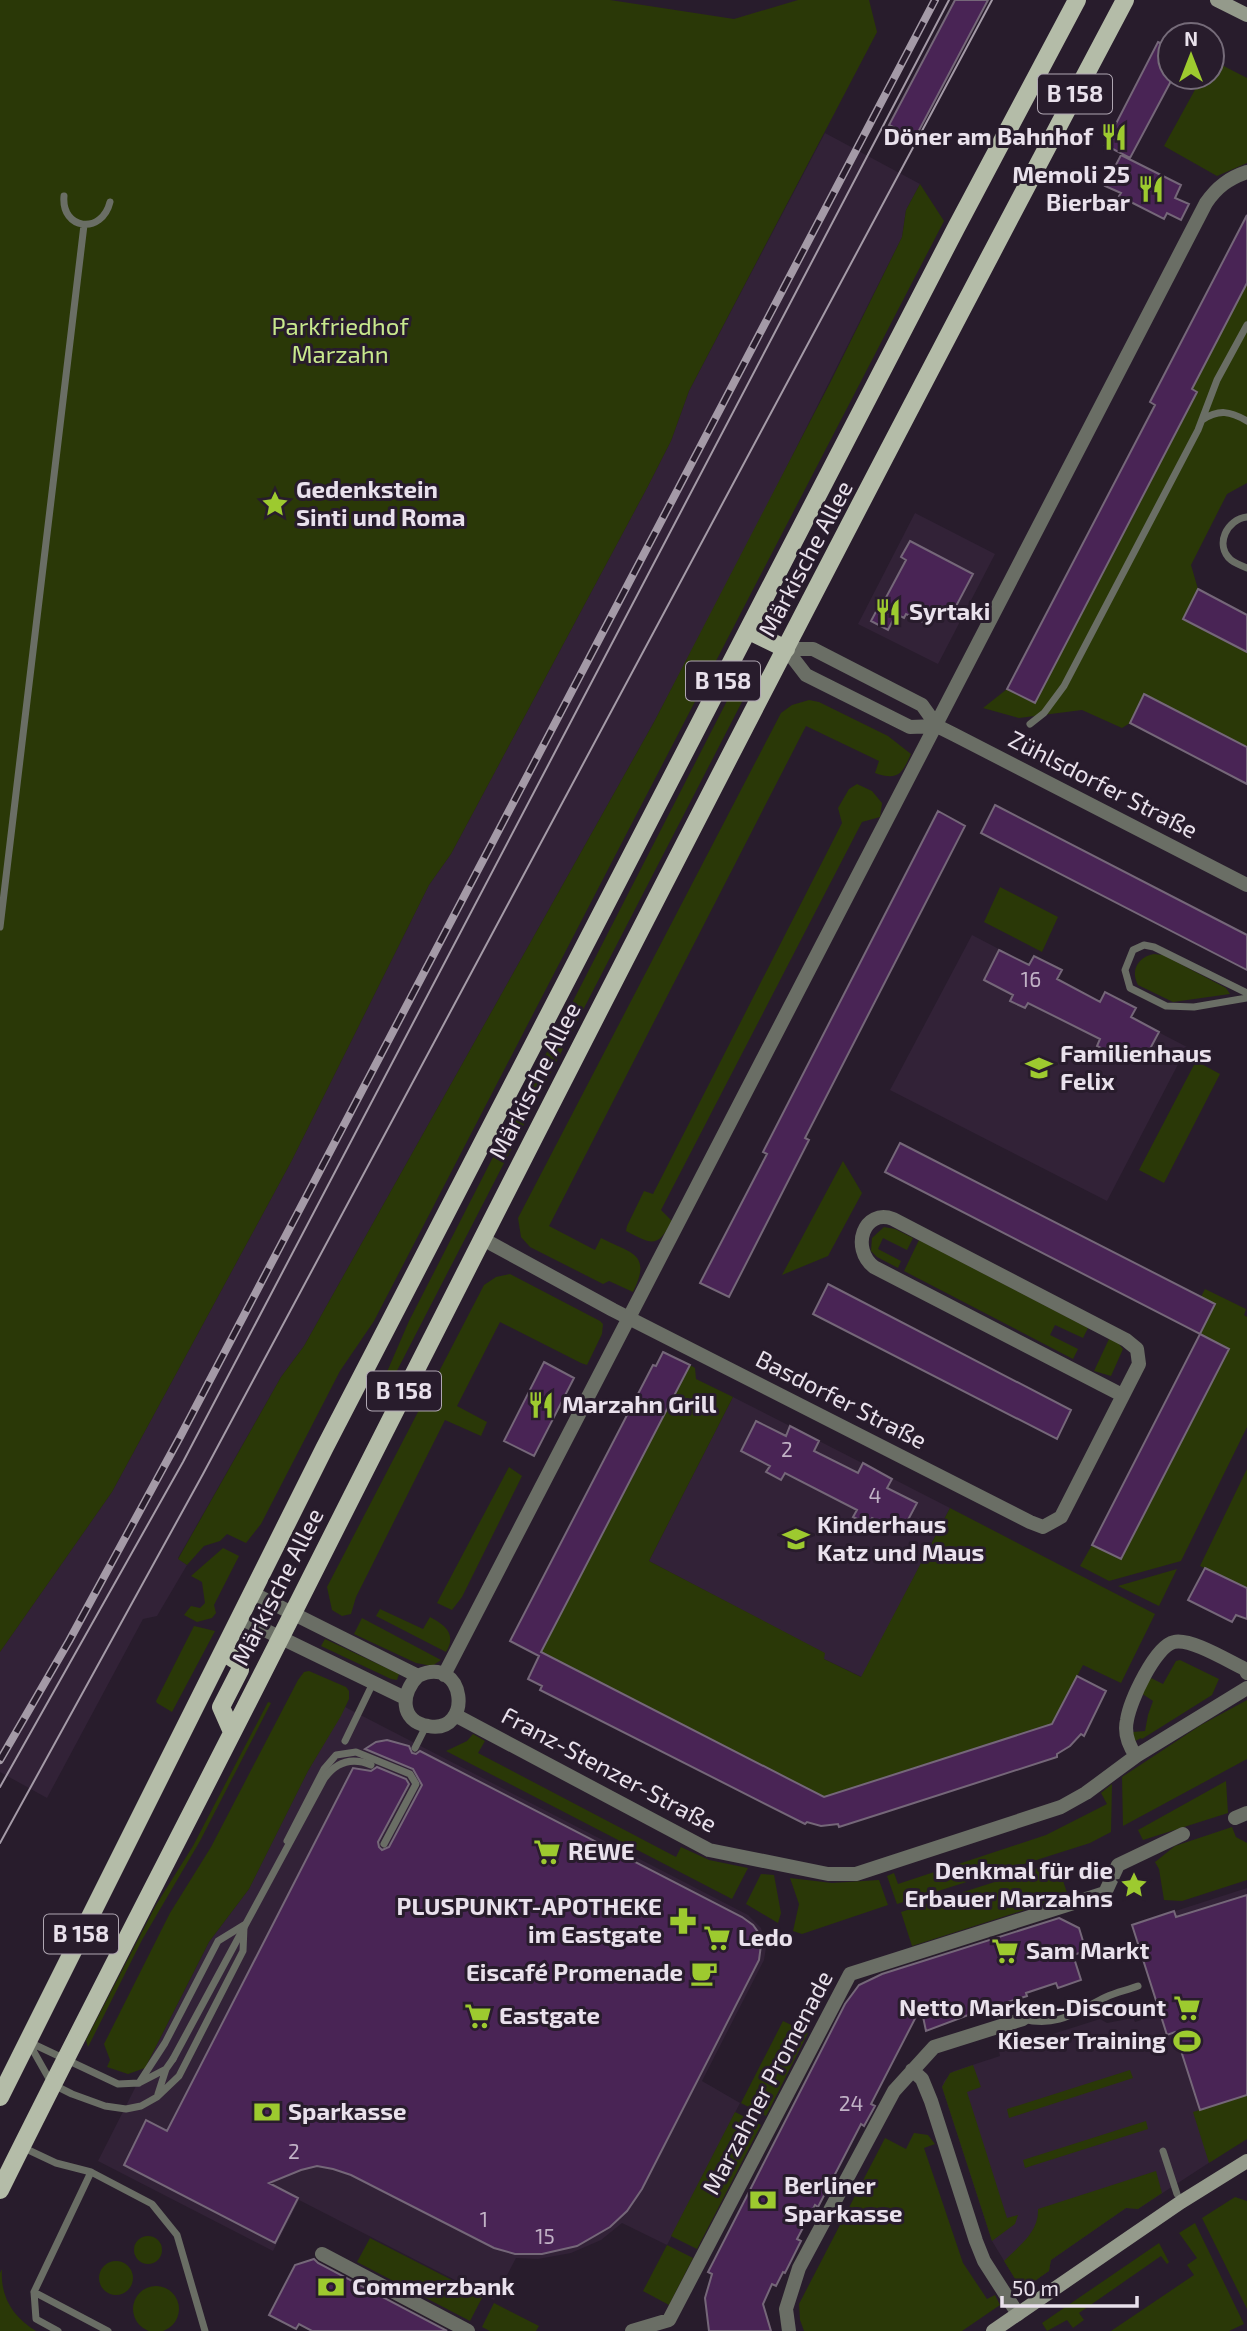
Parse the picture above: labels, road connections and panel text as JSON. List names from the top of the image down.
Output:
{
  "streets": {
    "main road": ["B 158", "Märkische Allee"],
    "street": [
      "Zühlsdorfer Straße",
      "Basdorfer Straße",
      "Franz-Stenzer-Straße",
      "Marzahner Promenade"
    ]
  },
  "crossings": [
    ["Märkische Allee", "Zühlsdorfer Straße"],
    ["Märkische Allee", "Basdorfer Straße"]
  ],
  "parks": ["Parkfriedhof Marzahn"],
  "places": {
    "restaurant": [
      "Döner am Bahnhof",
      "Memoli 25 Bierbar",
      "Syrtaki",
      "Marzahn Grill"
    ],
    "place": ["Gedenkstein Sinti und Roma", "Denkmal für die Erbauer Marzahns"],
    "school or university": ["Familienhaus Felix", "Kinderhaus Katz und Maus"],
    "supermarket": [
      "REWE",
      "Ledo",
      "Sam Markt",
      "Netto Marken-Discount",
      "Eastgate"
    ],
    "pharmacy": ["PLUSPUNKT-APOTHEKE im Eastgate"],
    "cafe": ["Eiscafé Promenade"],
    "sports": ["Kieser Training"],
    "bank": ["Sparkasse", "Berliner Sparkasse", "Commerzbank"]
  },
  "house_numbers": [
    "16",
    "2",
    "4",
    "24",
    "2",
    "1",
    "15"
  ],
  "scale_bar": "50 m",
  "north": "top"
}
